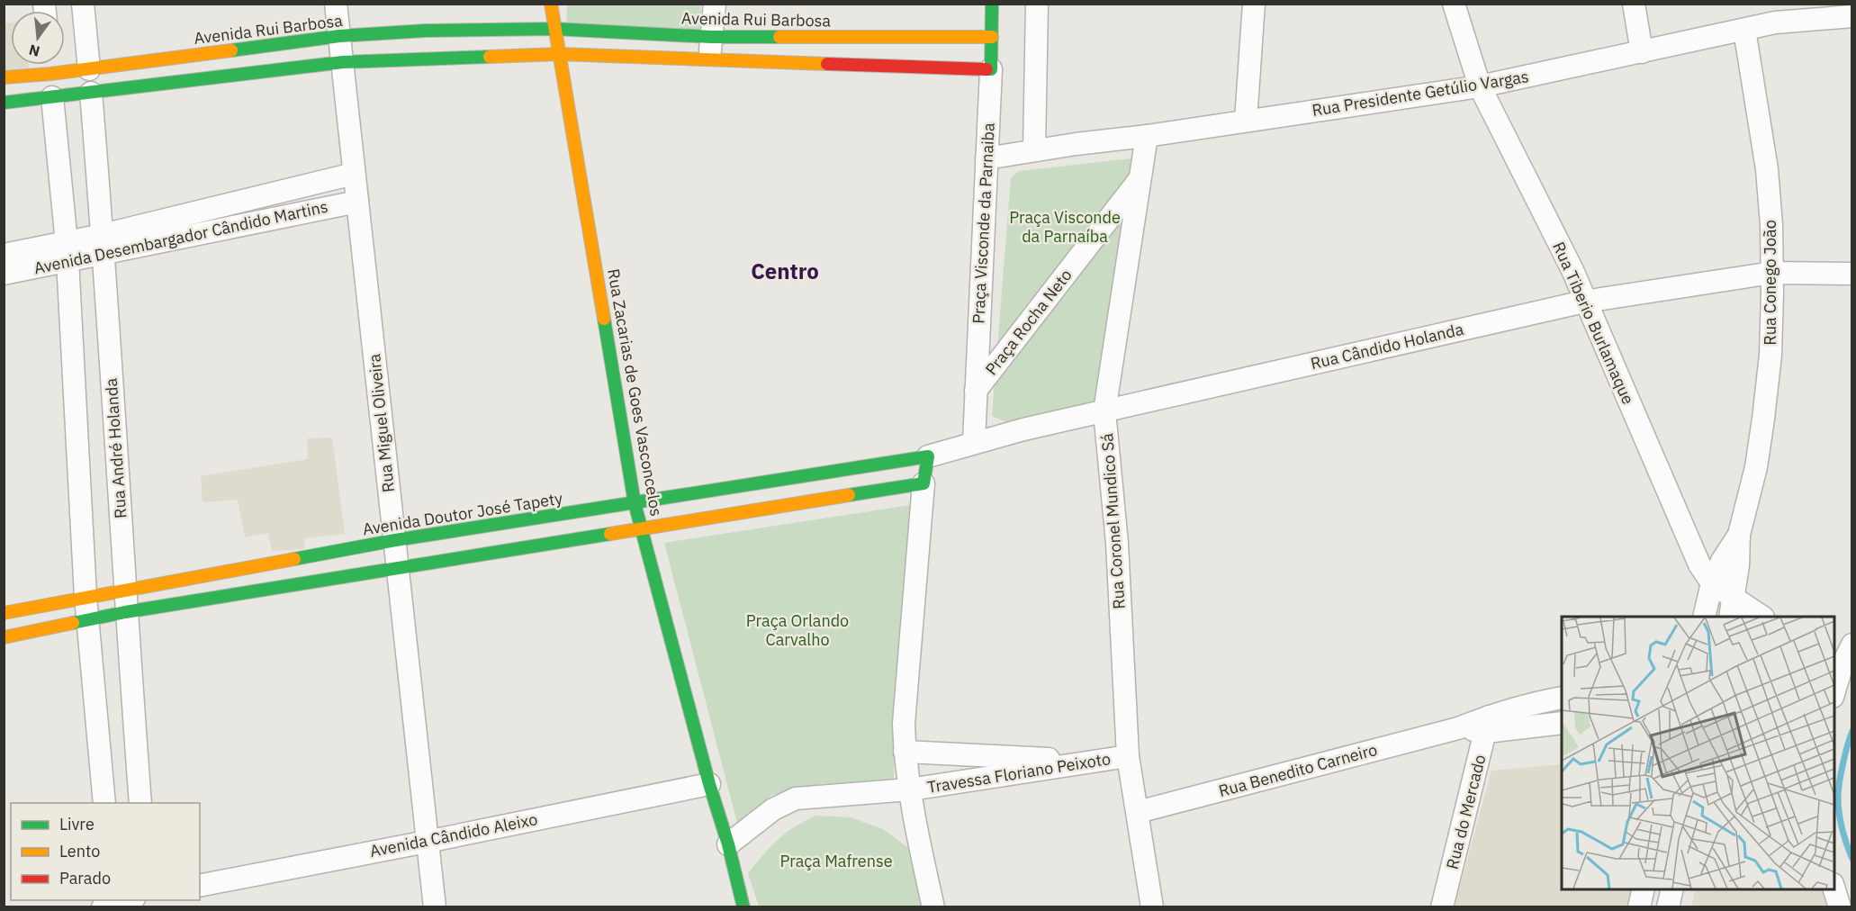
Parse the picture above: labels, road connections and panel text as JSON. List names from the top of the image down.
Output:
{
  "streets": {
    "street": [
      "Avenida Rui Barbosa",
      "Rua Presidente Getúlio Vargas",
      "Praça Visconde da Parnaiba",
      "Avenida Desembargador Cândido Martins",
      "Rua Conego João",
      "Praça Rocha Neto",
      "Rua Tiberio Burlamaque",
      "Rua Cândido Holanda",
      "Rua Zacarias de Goes Vasconcelos",
      "Rua Miguel Oliveira",
      "Rua André Holanda",
      "Avenida Doutor José Tapety",
      "Rua Coronel Mundico Sá",
      "Rua Benedito Carneiro",
      "Travessa Floriano Peixoto",
      "Rua do Mercado",
      "Avenida Cândido Aleixo"
    ]
  },
  "crossings": [
    ["Avenida Rui Barbosa", "Praça Visconde da Parnaiba"],
    ["Avenida Rui Barbosa", "Rua Zacarias de Goes Vasconcelos"],
    ["Avenida Rui Barbosa", "Rua Miguel Oliveira"],
    ["Rua Presidente Getúlio Vargas", "Praça Visconde da Parnaiba"],
    ["Rua Presidente Getúlio Vargas", "Rua Conego João"],
    ["Rua Presidente Getúlio Vargas", "Rua Tiberio Burlamaque"],
    ["Rua Presidente Getúlio Vargas", "Rua Coronel Mundico Sá"],
    ["Praça Visconde da Parnaiba", "Praça Rocha Neto"],
    ["Praça Visconde da Parnaiba", "Rua Cândido Holanda"],
    ["Avenida Desembargador Cândido Martins", "Rua Miguel Oliveira"],
    ["Avenida Desembargador Cândido Martins", "Rua André Holanda"],
    ["Rua Conego João", "Rua Tiberio Burlamaque"],
    ["Rua Conego João", "Rua Cândido Holanda"],
    ["Praça Rocha Neto", "Rua Coronel Mundico Sá"],
    ["Rua Tiberio Burlamaque", "Rua Cândido Holanda"],
    ["Rua Cândido Holanda", "Avenida Doutor José Tapety"],
    ["Rua Cândido Holanda", "Rua Coronel Mundico Sá"],
    ["Rua Zacarias de Goes Vasconcelos", "Avenida Doutor José Tapety"],
    ["Rua Zacarias de Goes Vasconcelos", "Avenida Cândido Aleixo"],
    ["Rua Miguel Oliveira", "Avenida Doutor José Tapety"],
    ["Rua Miguel Oliveira", "Avenida Cândido Aleixo"],
    ["Rua André Holanda", "Avenida Doutor José Tapety"],
    ["Rua Coronel Mundico Sá", "Rua Benedito Carneiro"],
    ["Rua Coronel Mundico Sá", "Travessa Floriano Peixoto"],
    ["Rua Benedito Carneiro", "Rua do Mercado"]
  ],
  "districts": ["Centro"],
  "parks": ["Praça Visconde da Parnaíba", "Praça Orlando Carvalho", "Praça Mafrense"],
  "legend": ["Livre", "Lento", "Parado"],
  "north": "bottom"
}
